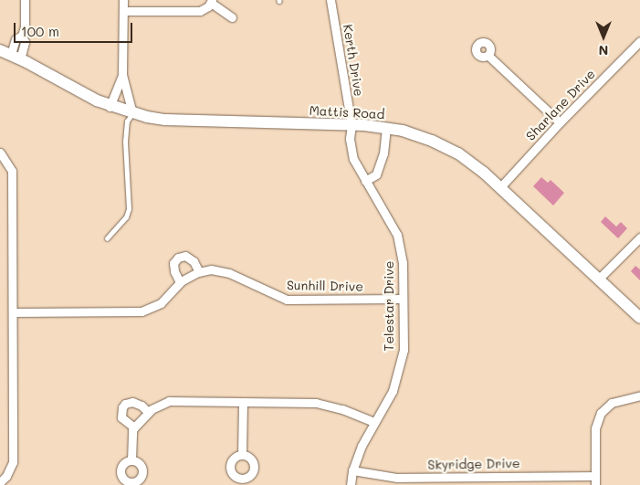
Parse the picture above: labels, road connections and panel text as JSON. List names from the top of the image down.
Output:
{
  "streets": {
    "main road": ["Mattis Road"],
    "street": [
      "Kerth Drive",
      "Sharlane Drive",
      "Sunhill Drive",
      "Telestar Drive",
      "Skyridge Drive"
    ]
  },
  "crossings": [
    ["Kerth Drive", "Mattis Road"],
    ["Kerth Drive", "Telestar Drive"],
    ["Sharlane Drive", "Mattis Road"],
    ["Mattis Road", "Telestar Drive"],
    ["Sunhill Drive", "Telestar Drive"],
    ["Telestar Drive", "Skyridge Drive"]
  ],
  "scale_bar": "100 m",
  "north": "bottom"
}
